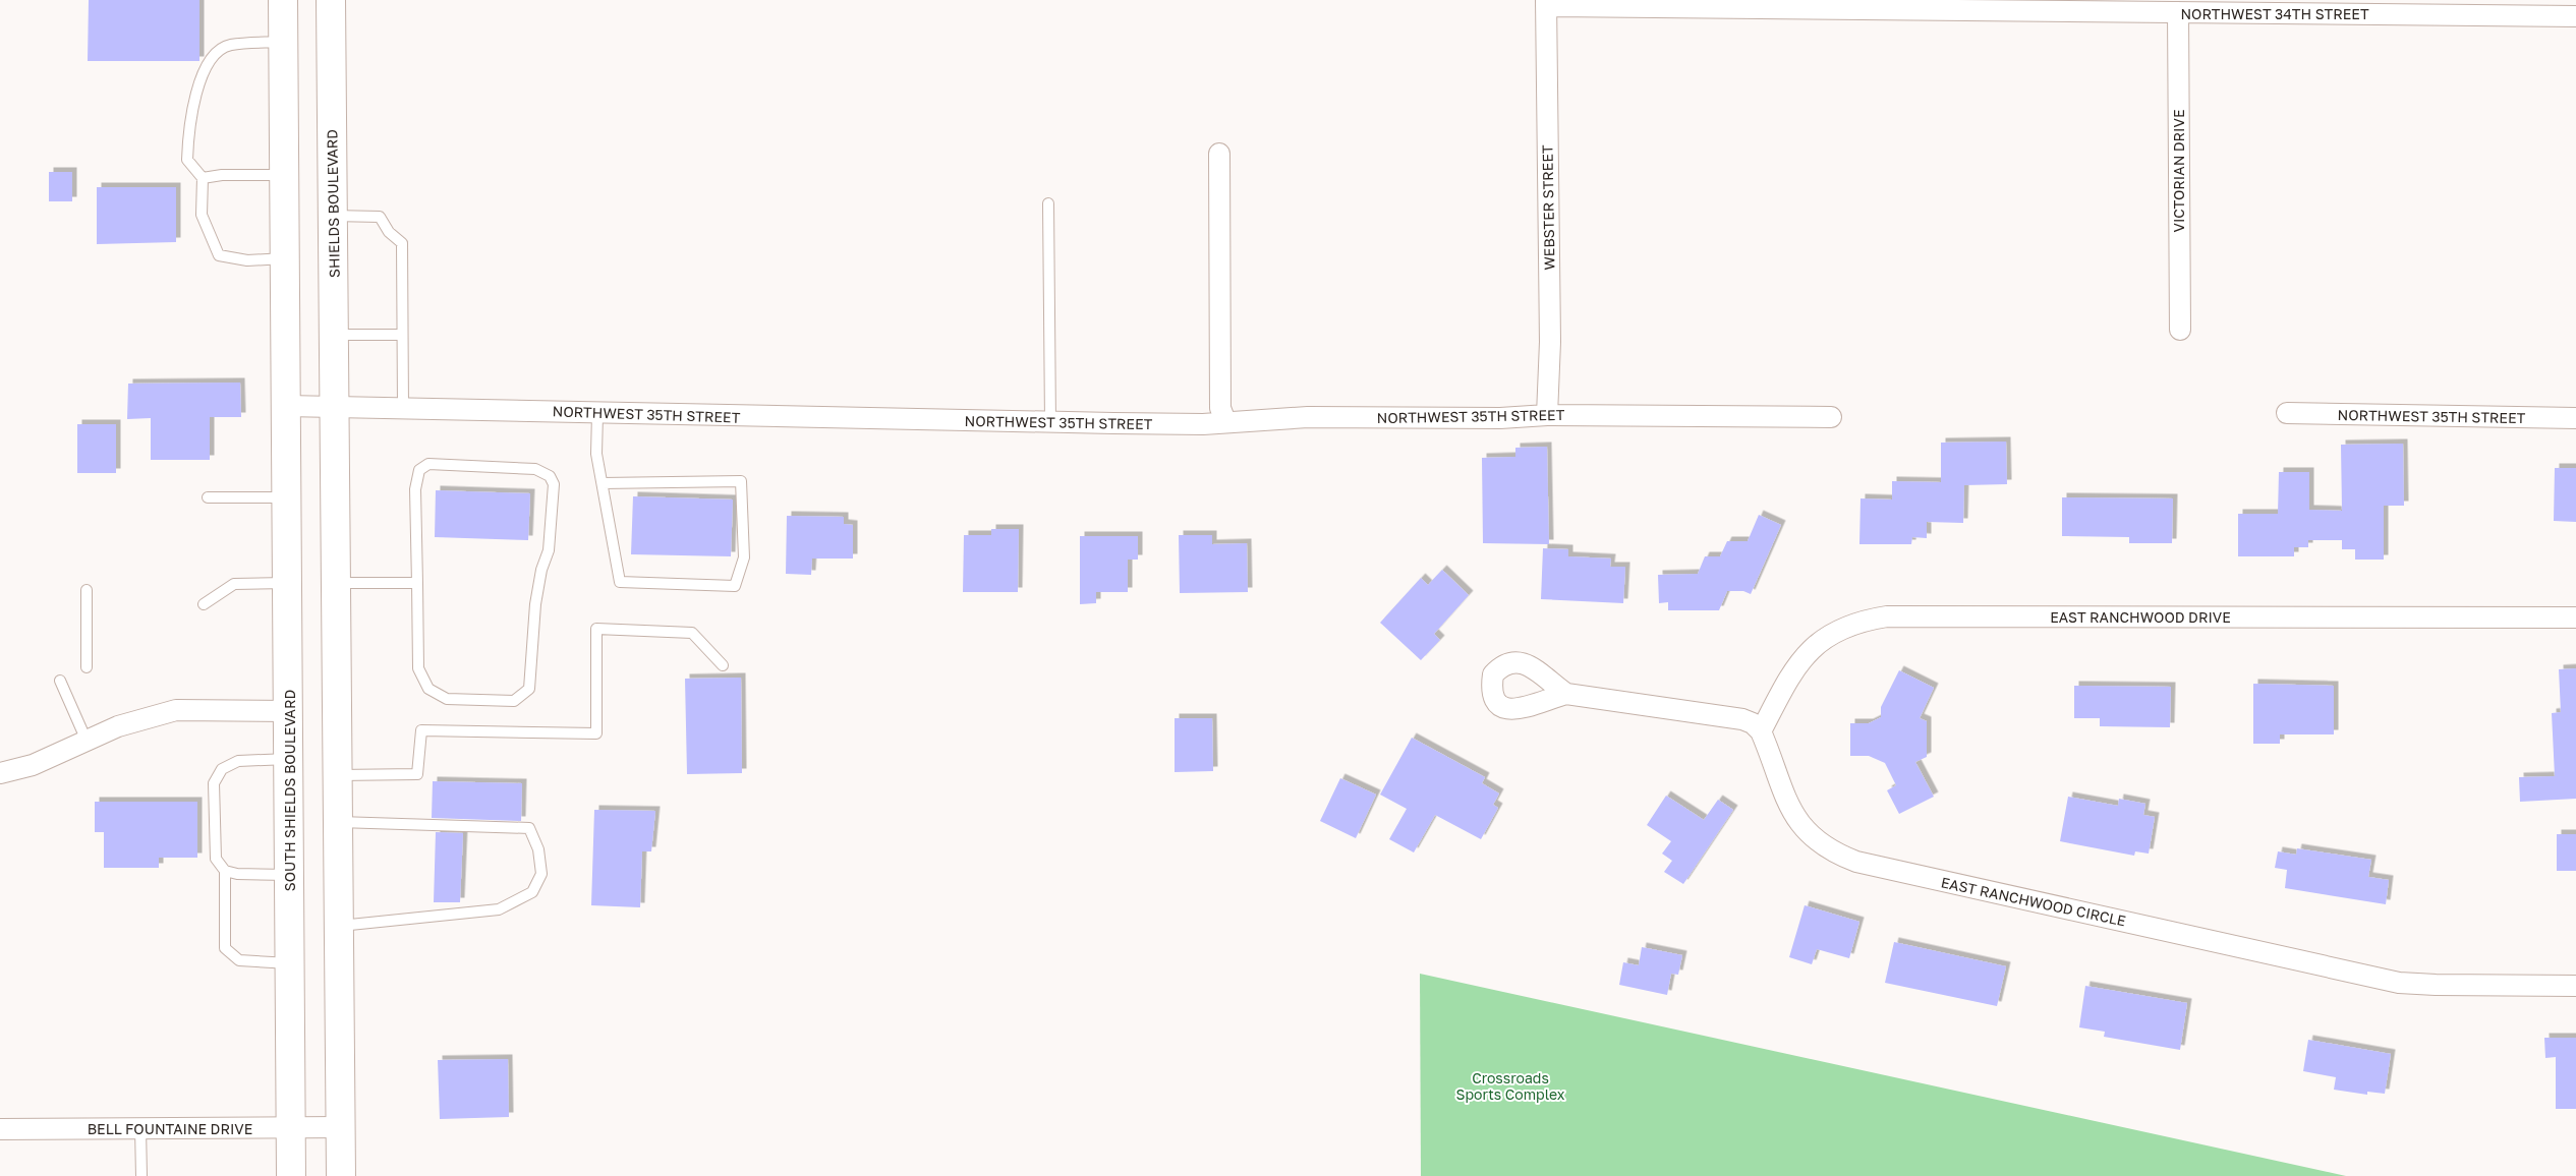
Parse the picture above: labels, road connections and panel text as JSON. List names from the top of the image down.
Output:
{
  "streets": {
    "main road": ["SHIELDS BOULEVARD", "SOUTH SHIELDS BOULEVARD"],
    "street": [
      "NORTHWEST 34TH STREET",
      "VICTORIAN DRIVE",
      "WEBSTER STREET",
      "NORTHWEST 35TH STREET",
      "EAST RANCHWOOD DRIVE",
      "EAST RANCHWOOD CIRCLE",
      "BELL FOUNTAINE DRIVE"
    ]
  },
  "crossings": [
    ["NORTHWEST 34TH STREET", "VICTORIAN DRIVE"],
    ["NORTHWEST 34TH STREET", "WEBSTER STREET"],
    ["SHIELDS BOULEVARD", "NORTHWEST 35TH STREET"],
    ["WEBSTER STREET", "NORTHWEST 35TH STREET"],
    ["NORTHWEST 35TH STREET", "SOUTH SHIELDS BOULEVARD"],
    ["EAST RANCHWOOD DRIVE", "EAST RANCHWOOD CIRCLE"],
    ["SOUTH SHIELDS BOULEVARD", "BELL FOUNTAINE DRIVE"]
  ],
  "parks": ["Crossroads Sports Complex"]
}
